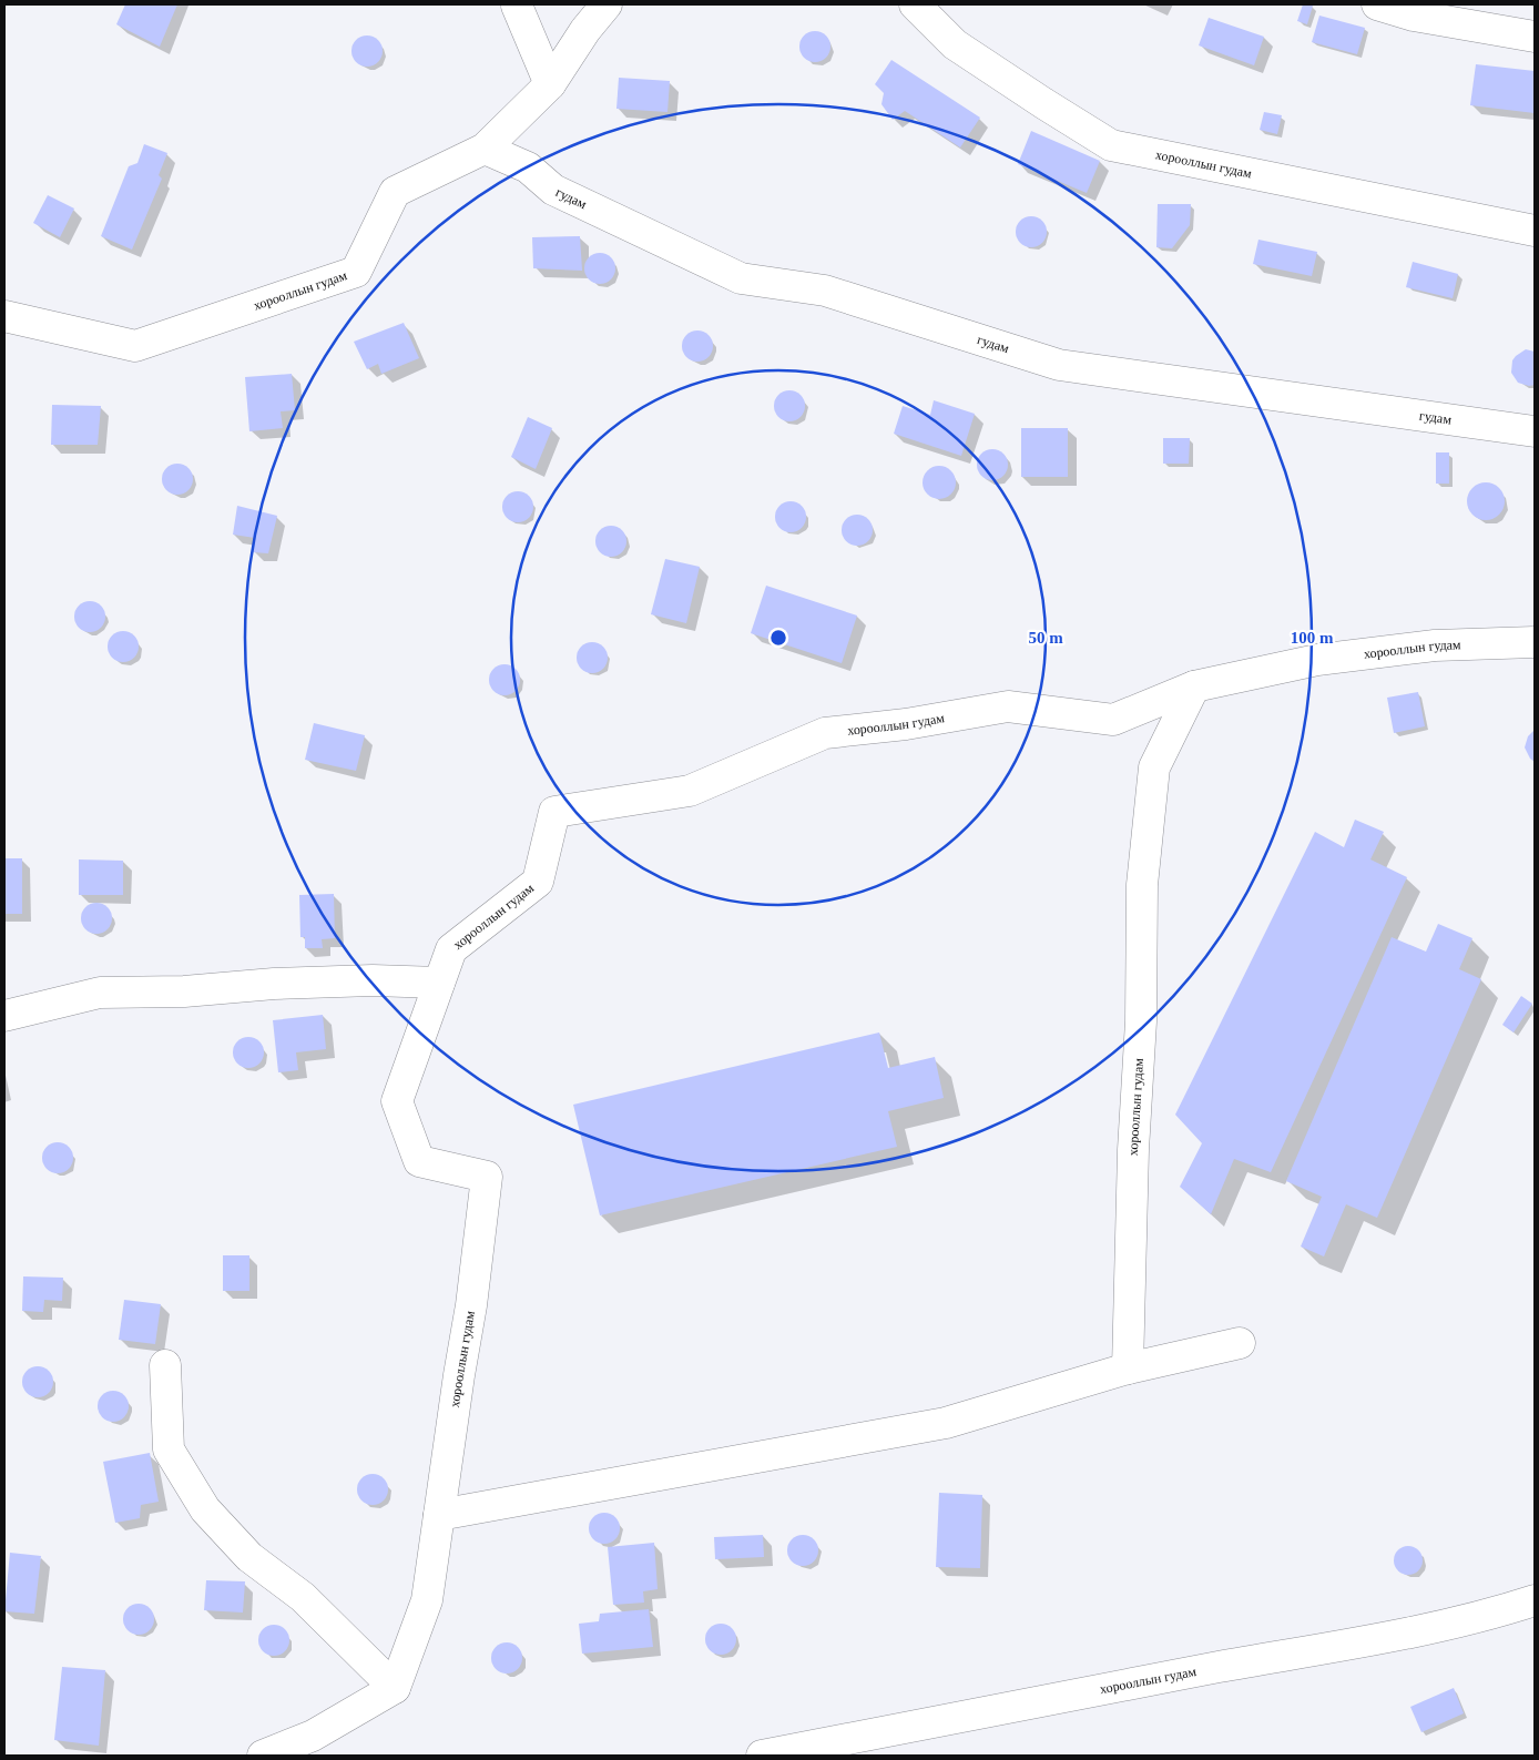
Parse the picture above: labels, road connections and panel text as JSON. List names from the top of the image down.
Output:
{
  "streets": {
    "street": ["хорооллын гудам", "гудам"]
  },
  "crossings": [
    ["хорооллын гудам", "гудам"]
  ],
  "rings": ["50 m", "100 m"]
}
